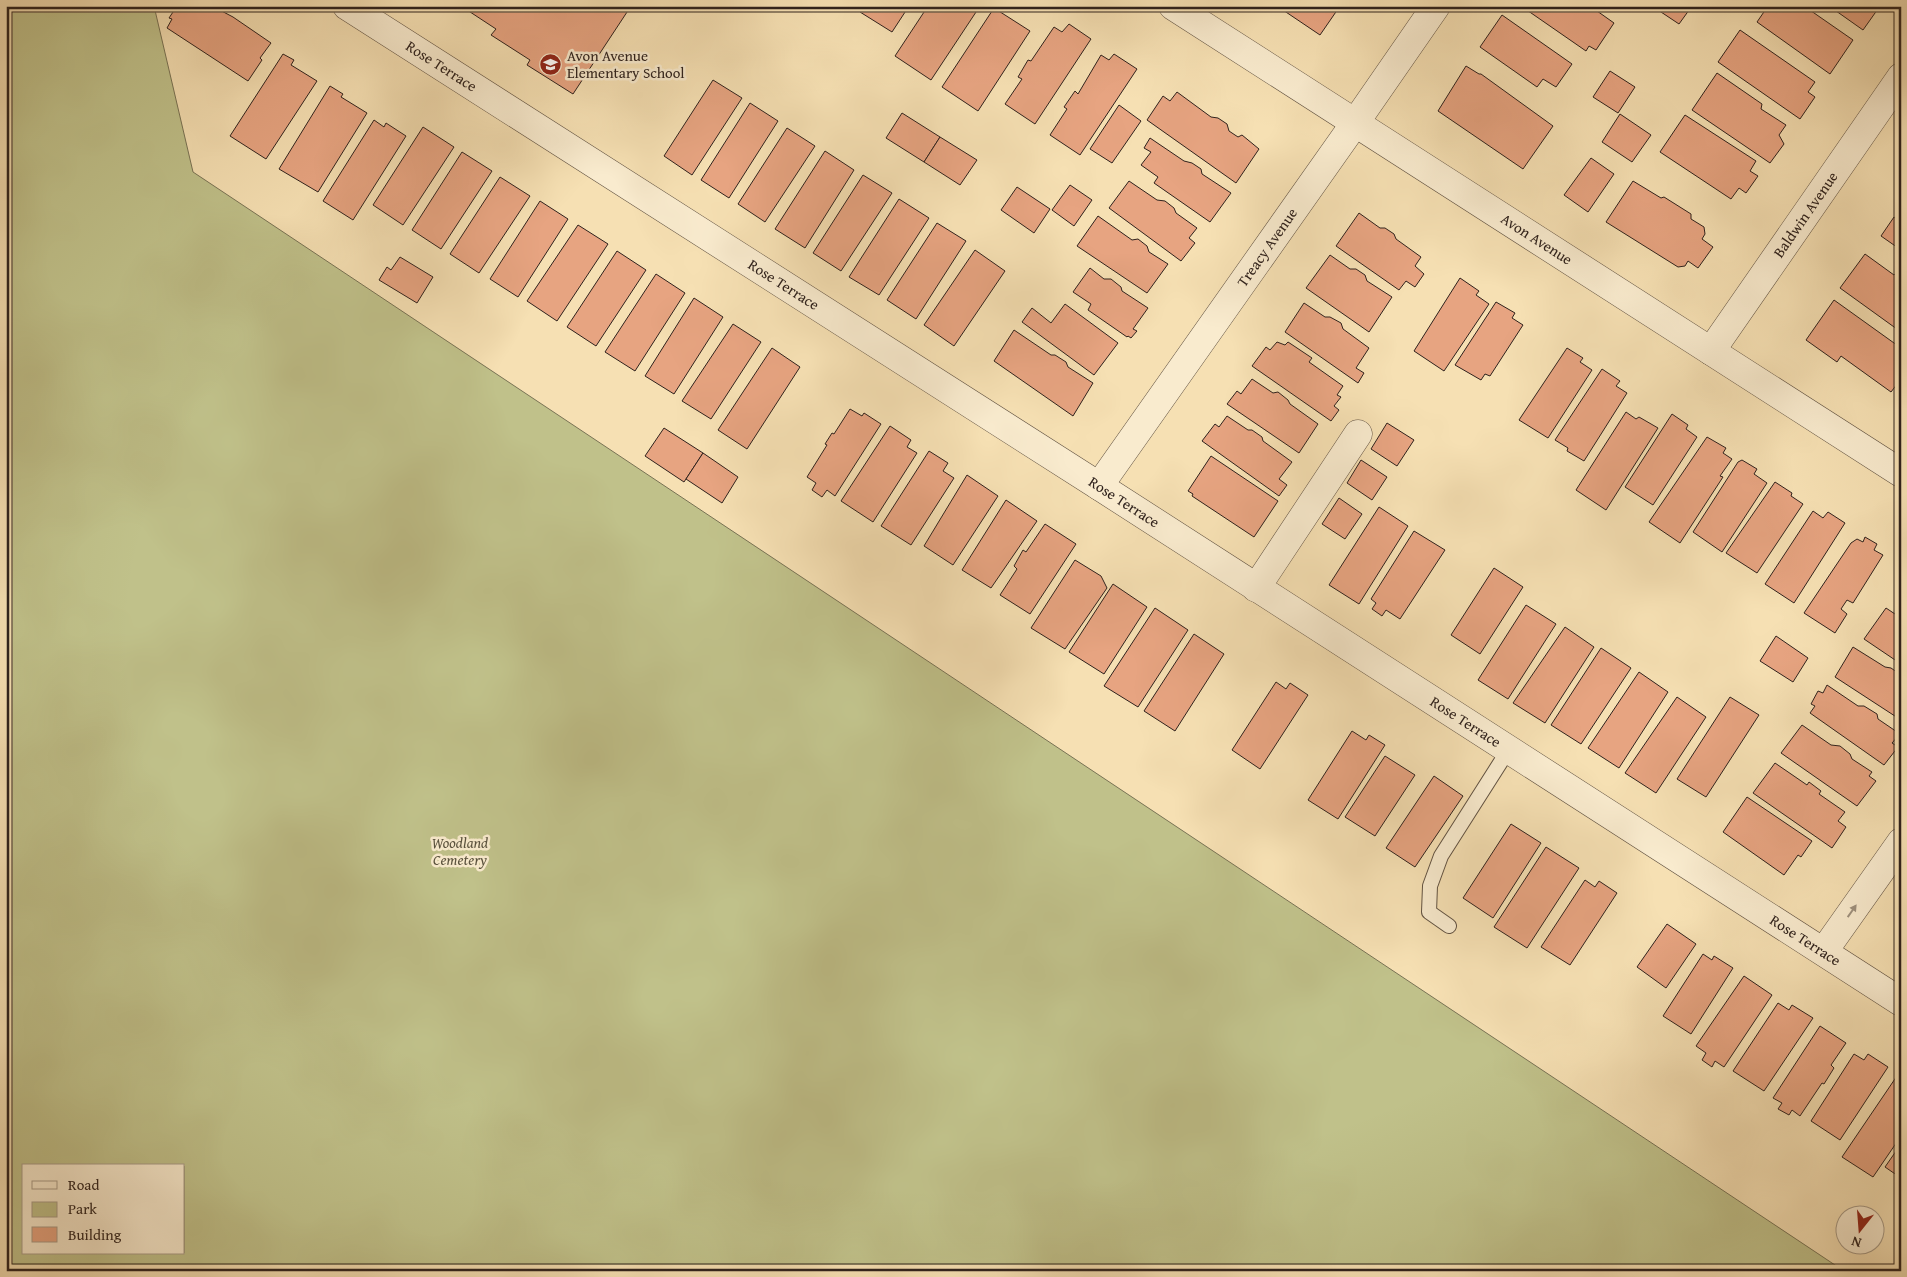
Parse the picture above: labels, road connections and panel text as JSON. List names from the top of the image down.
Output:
{
  "streets": {
    "street": [
      "Rose Terrace",
      "Baldwin Avenue",
      "Avon Avenue",
      "Treacy Avenue"
    ]
  },
  "crossings": [
    ["Rose Terrace", "Treacy Avenue"],
    ["Baldwin Avenue", "Avon Avenue"],
    ["Avon Avenue", "Treacy Avenue"]
  ],
  "parks": ["Woodland Cemetery"],
  "places": {
    "school or university": ["Avon Avenue Elementary School"]
  },
  "legend": ["Road", "Park", "Building"],
  "north": "bottom"
}
